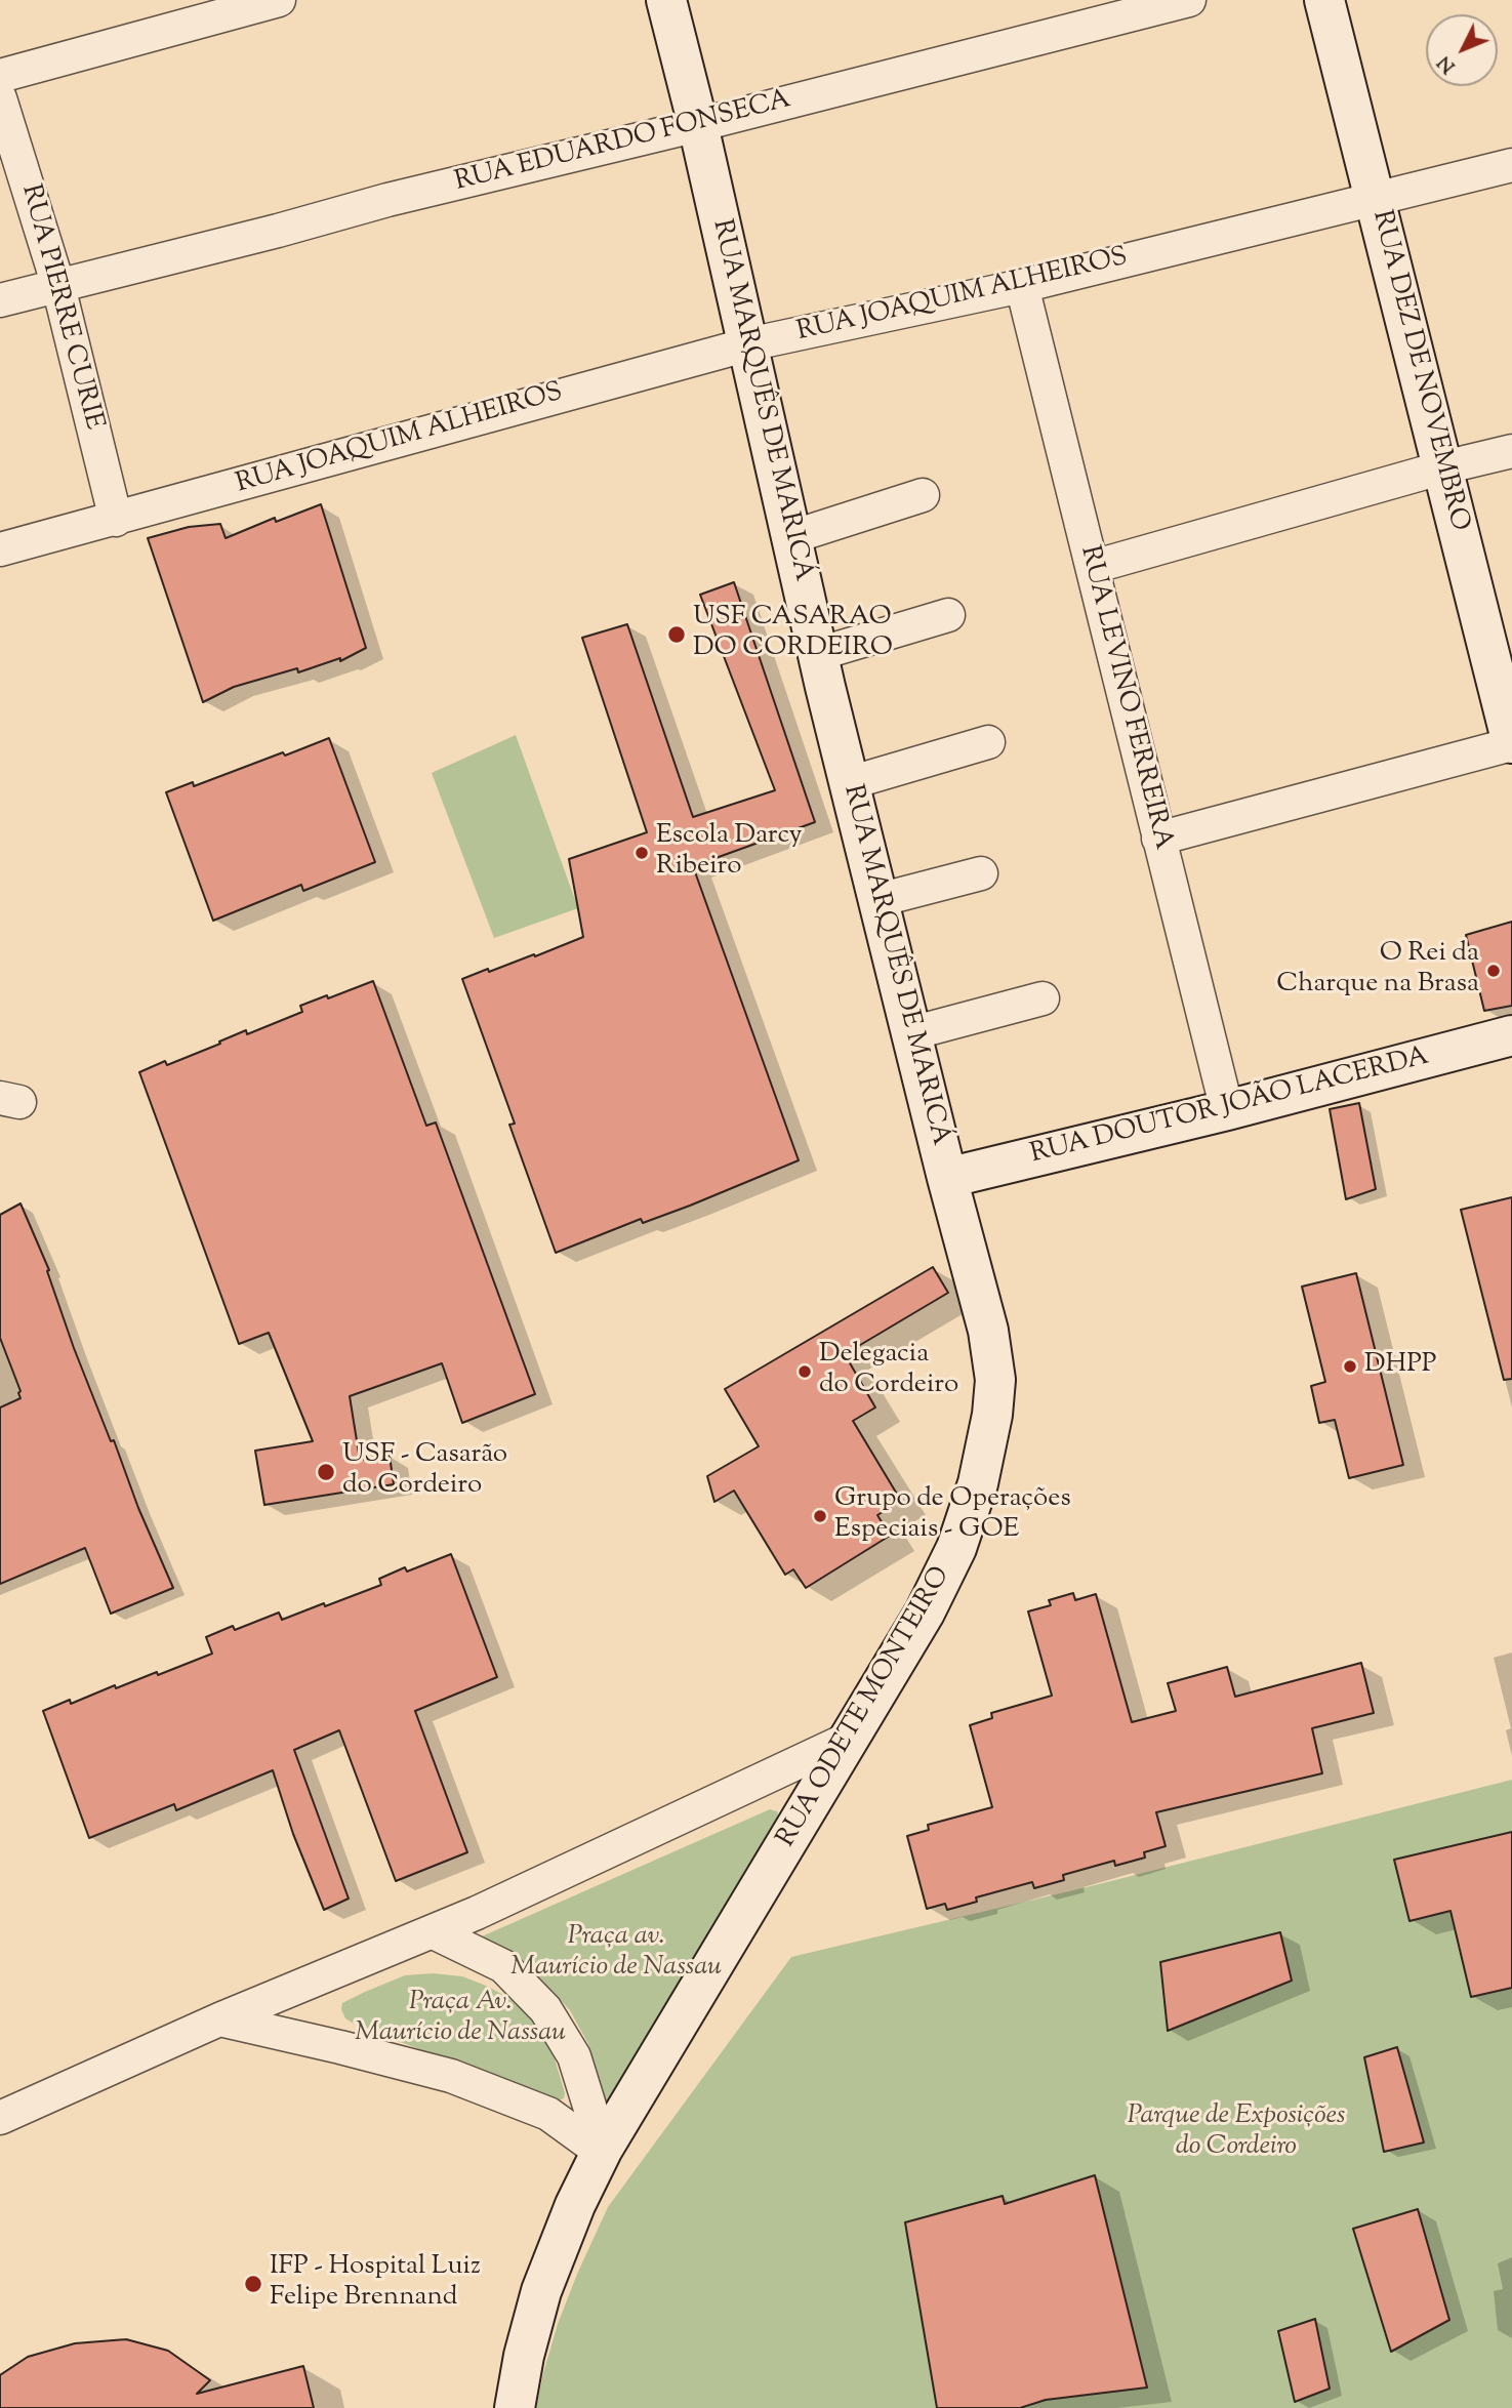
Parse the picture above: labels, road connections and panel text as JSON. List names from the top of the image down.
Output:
{
  "streets": {
    "main road": [
      "RUA DEZ DE NOVEMBRO",
      "RUA MARQUÊS DE MARICÁ",
      "RUA DOUTOR JOÃO LACERDA",
      "RUA ODETE MONTEIRO"
    ],
    "street": [
      "RUA EDUARDO FONSECA",
      "RUA JOAQUIM ALHEIROS",
      "RUA PIERRE CURIE",
      "RUA LEVINO FERREIRA"
    ]
  },
  "crossings": [
    ["RUA EDUARDO FONSECA", "RUA PIERRE CURIE"],
    ["RUA EDUARDO FONSECA", "RUA MARQUÊS DE MARICÁ"],
    ["RUA JOAQUIM ALHEIROS", "RUA PIERRE CURIE"],
    ["RUA JOAQUIM ALHEIROS", "RUA DEZ DE NOVEMBRO"],
    ["RUA JOAQUIM ALHEIROS", "RUA MARQUÊS DE MARICÁ"],
    ["RUA JOAQUIM ALHEIROS", "RUA LEVINO FERREIRA"],
    ["RUA MARQUÊS DE MARICÁ", "RUA DOUTOR JOÃO LACERDA"],
    ["RUA MARQUÊS DE MARICÁ", "RUA ODETE MONTEIRO"],
    ["RUA LEVINO FERREIRA", "RUA DOUTOR JOÃO LACERDA"],
    ["RUA DOUTOR JOÃO LACERDA", "RUA ODETE MONTEIRO"]
  ],
  "parks": ["Praça av. Maurício de Nassau", "Praça Av. Maurício de Nassau", "Parque de Exposições do Cordeiro"],
  "places": [
    "USF CASARAO DO CORDEIRO",
    "Escola Darcy Ribeiro",
    "O Rei da Charque na Brasa",
    "DHPP",
    "Delegacia do Cordeiro",
    "USF - Casarão do Cordeiro",
    "Grupo de Operações Especiais - GOE",
    "IFP - Hospital Luiz Felipe Brennand"
  ],
  "north": "bottom left"
}
